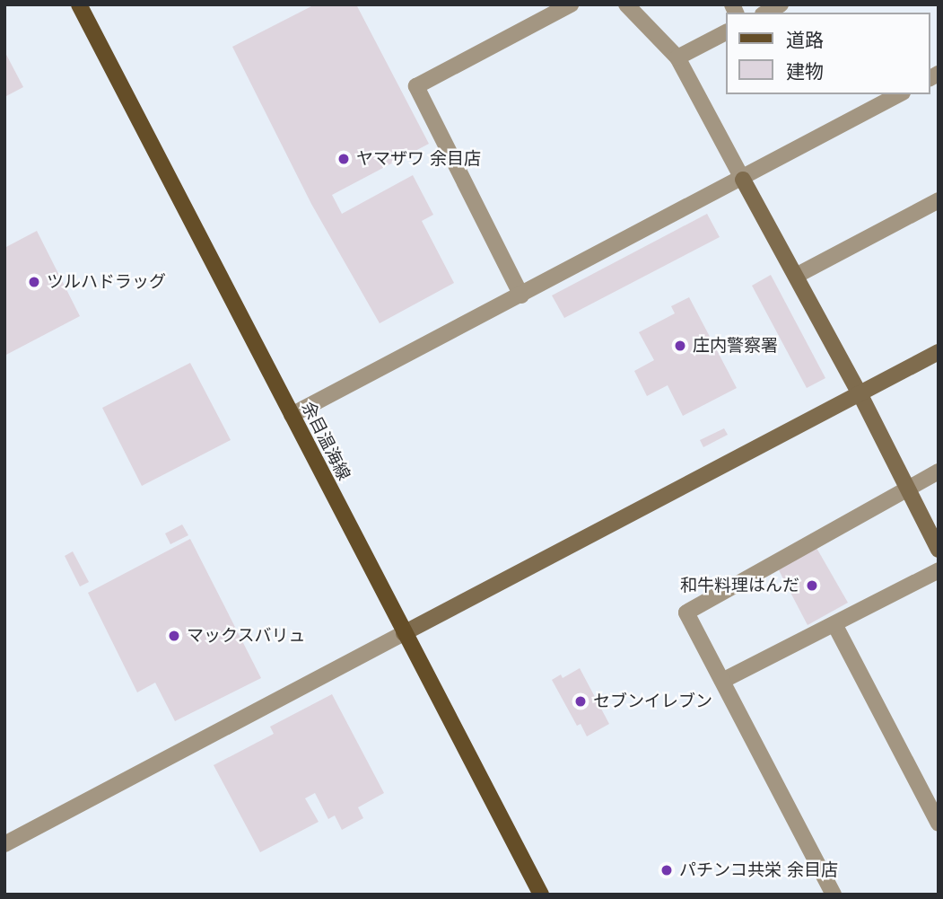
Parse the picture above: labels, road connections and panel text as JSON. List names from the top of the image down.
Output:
{
  "streets": {
    "main road": ["余目温海線"]
  },
  "places": [
    "ヤマザワ 余目店",
    "ツルハドラッグ",
    "庄内警察署",
    "和牛料理はんだ",
    "マックスバリュ",
    "セブンイレブン",
    "パチンコ共栄 余目店"
  ],
  "legend": ["道路", "建物"]
}
